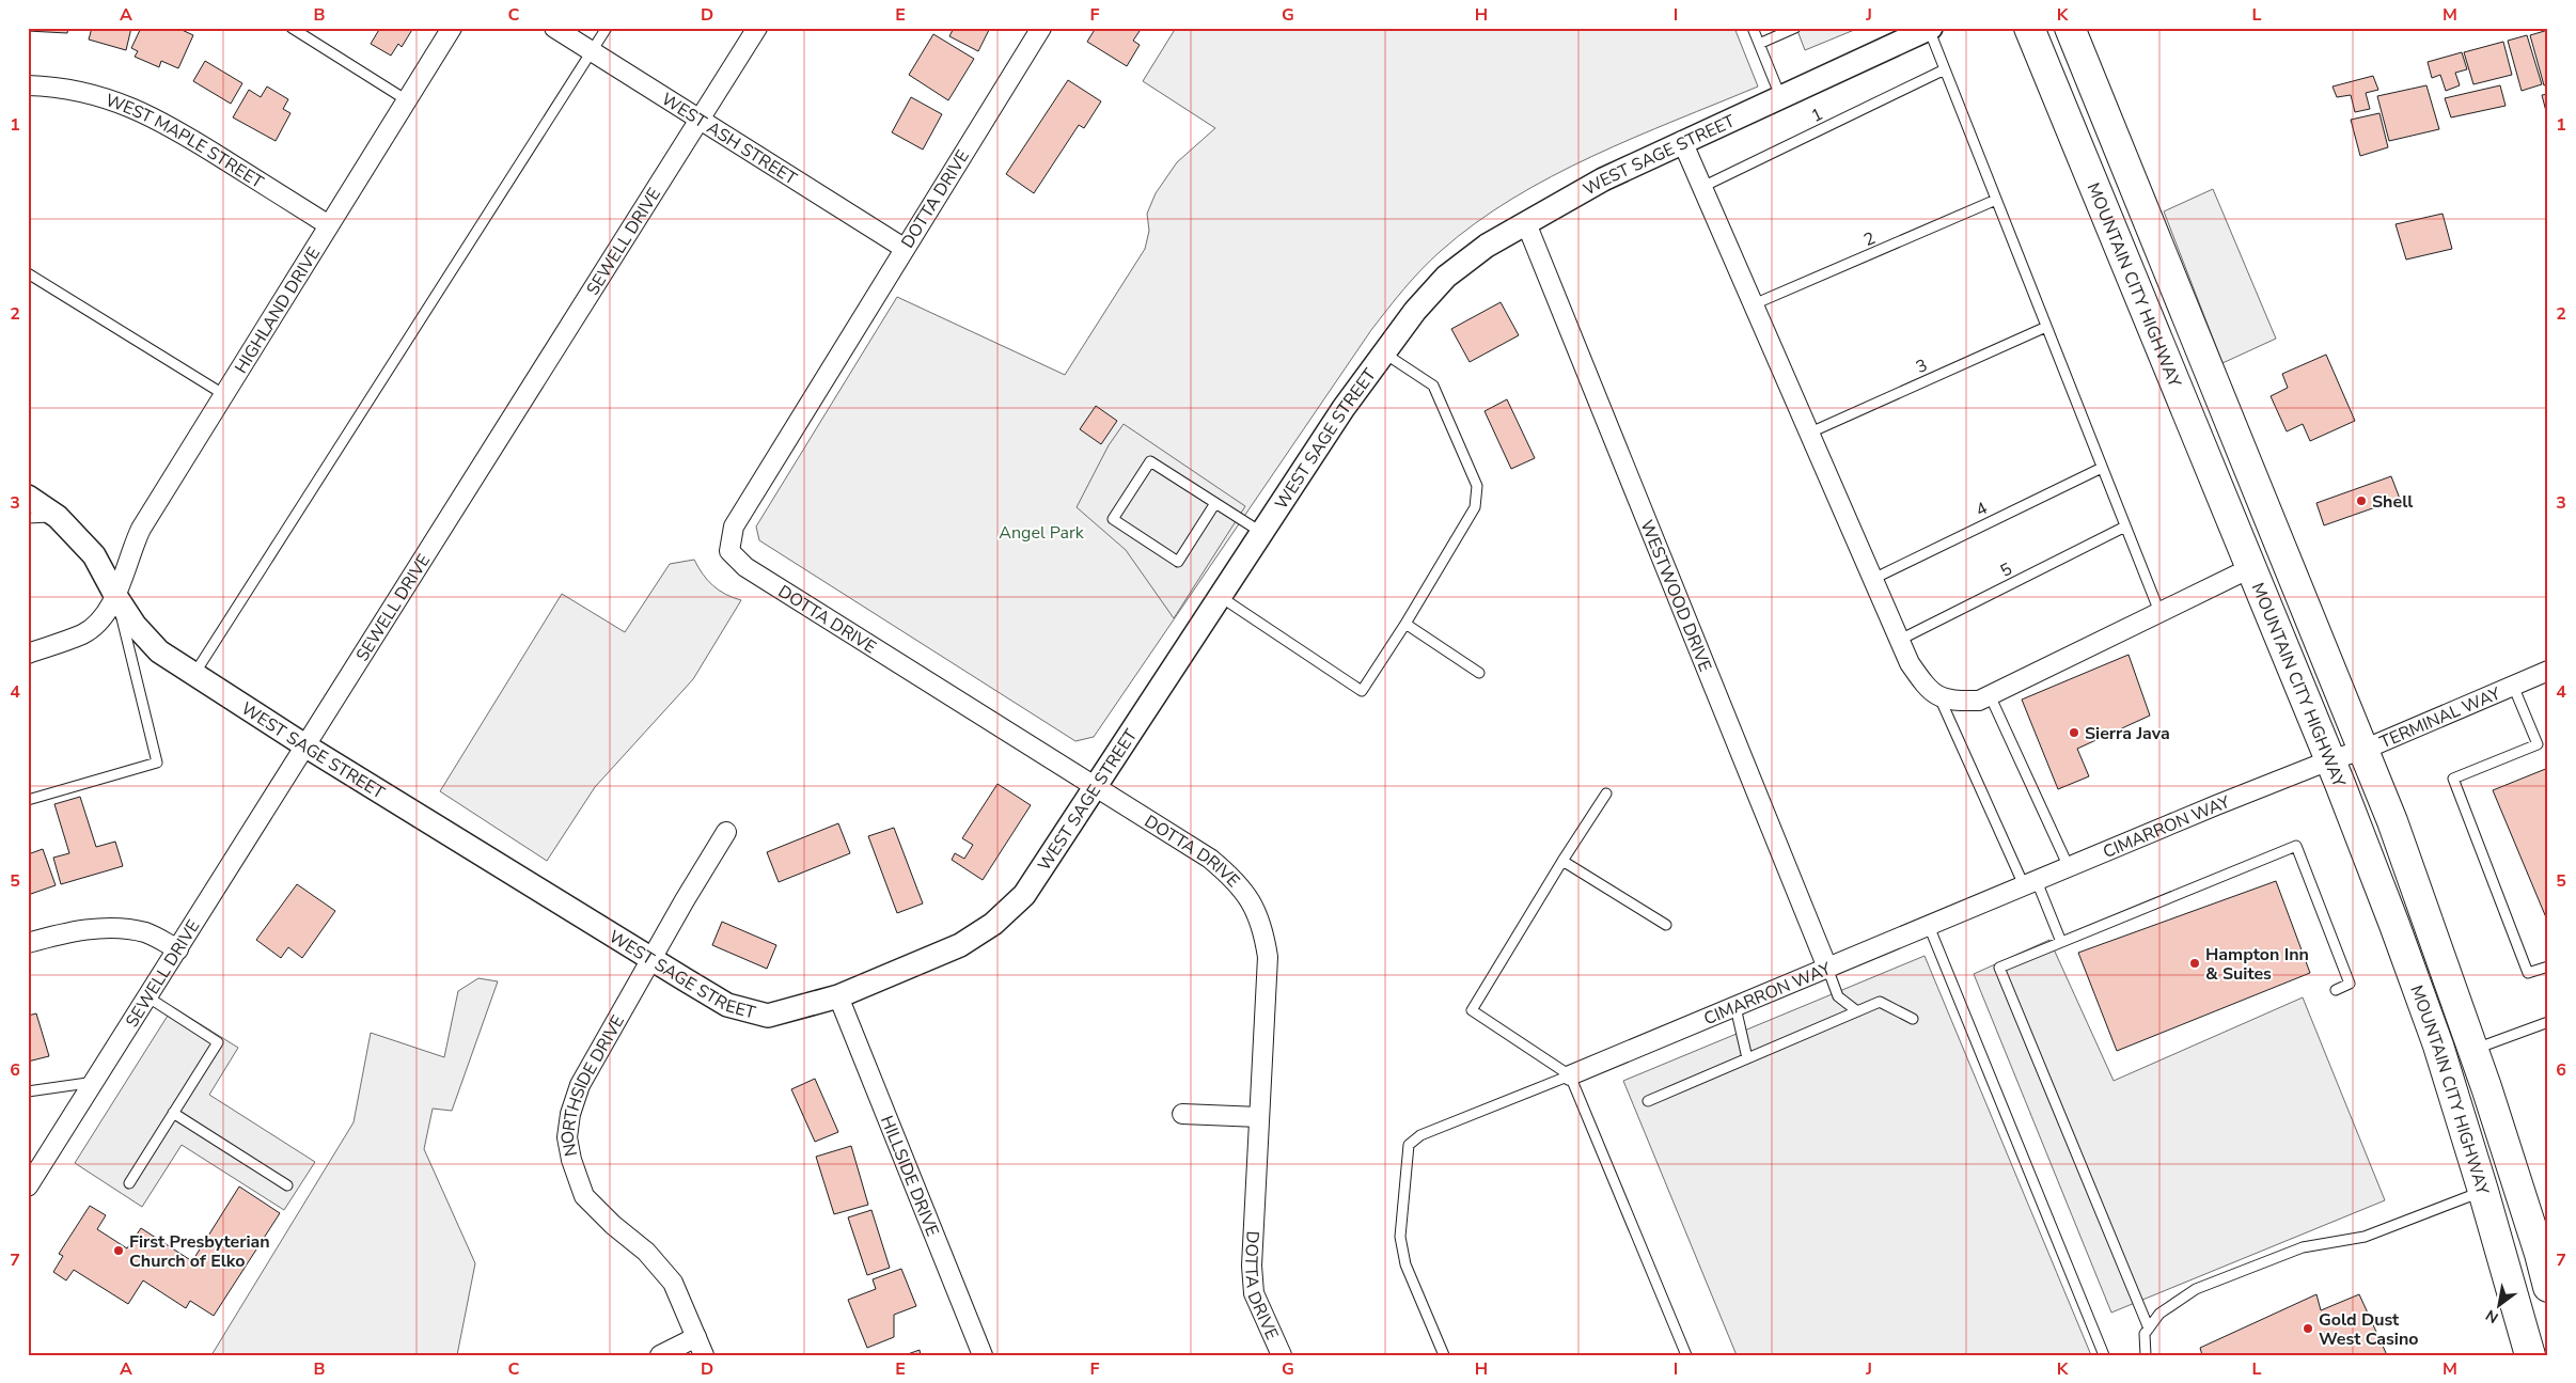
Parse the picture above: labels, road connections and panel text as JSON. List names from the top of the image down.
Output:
{
  "streets": {
    "main road": ["MOUNTAIN CITY HIGHWAY"],
    "street": [
      "WEST ASH STREET",
      "WEST MAPLE STREET",
      "WEST SAGE STREET",
      "DOTTA DRIVE",
      "SEWELL DRIVE",
      "HIGHLAND DRIVE",
      "WESTWOOD DRIVE",
      "TERMINAL WAY",
      "CIMARRON WAY",
      "NORTHSIDE DRIVE",
      "HILLSIDE DRIVE"
    ],
    "lane": [
      "1",
      "2",
      "3",
      "4",
      "5"
    ]
  },
  "crossings": [
    ["WEST ASH STREET", "DOTTA DRIVE"],
    ["WEST ASH STREET", "SEWELL DRIVE"],
    ["WEST MAPLE STREET", "HIGHLAND DRIVE"],
    ["WEST SAGE STREET", "DOTTA DRIVE"],
    ["WEST SAGE STREET", "SEWELL DRIVE"],
    ["WEST SAGE STREET", "HIGHLAND DRIVE"],
    ["WEST SAGE STREET", "WESTWOOD DRIVE"],
    ["WEST SAGE STREET", "NORTHSIDE DRIVE"],
    ["WEST SAGE STREET", "HILLSIDE DRIVE"],
    ["MOUNTAIN CITY HIGHWAY", "TERMINAL WAY"],
    ["MOUNTAIN CITY HIGHWAY", "CIMARRON WAY"],
    ["WESTWOOD DRIVE", "CIMARRON WAY"],
    ["TERMINAL WAY", "CIMARRON WAY"]
  ],
  "parks": ["Angel Park"],
  "places": [
    "Shell",
    "Sierra Java",
    "Hampton Inn & Suites",
    "First Presbyterian Church of Elko",
    "Gold Dust West Casino"
  ],
  "north": "bottom left",
  "grid": {
    "columns": [
      "A",
      "B",
      "C",
      "D",
      "E",
      "F",
      "G",
      "H",
      "I",
      "J",
      "K",
      "L",
      "M"
    ],
    "rows": [
      "1",
      "2",
      "3",
      "4",
      "5",
      "6",
      "7"
    ]
  }
}
